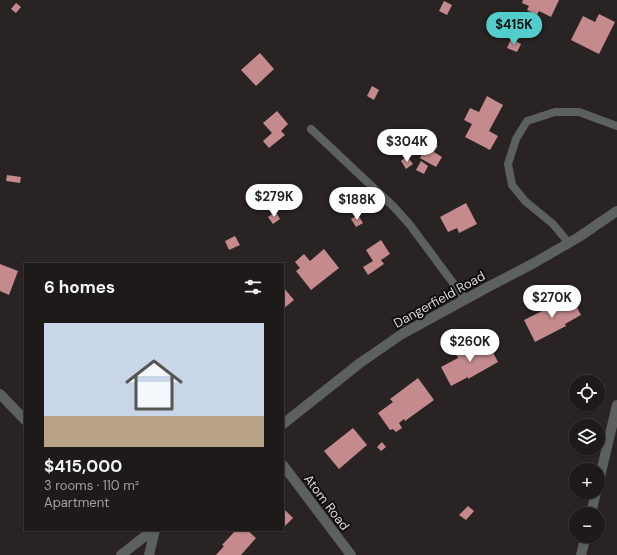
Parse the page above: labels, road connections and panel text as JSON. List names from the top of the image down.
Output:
{
  "streets": {
    "street": ["Dangerfield Road", "Atom Road"]
  },
  "page": {
    "price": [
      "$415K",
      "$304K",
      "$279K",
      "$188K",
      "$270K",
      "$260K"
    ],
    "heading": "6 homes",
    "list": [
      {
        "name": "$415,000",
        "note": "3 rooms · 110 m² · Apartment"
      }
    ],
    "map_buttons": ["+", "−"]
  }
}
